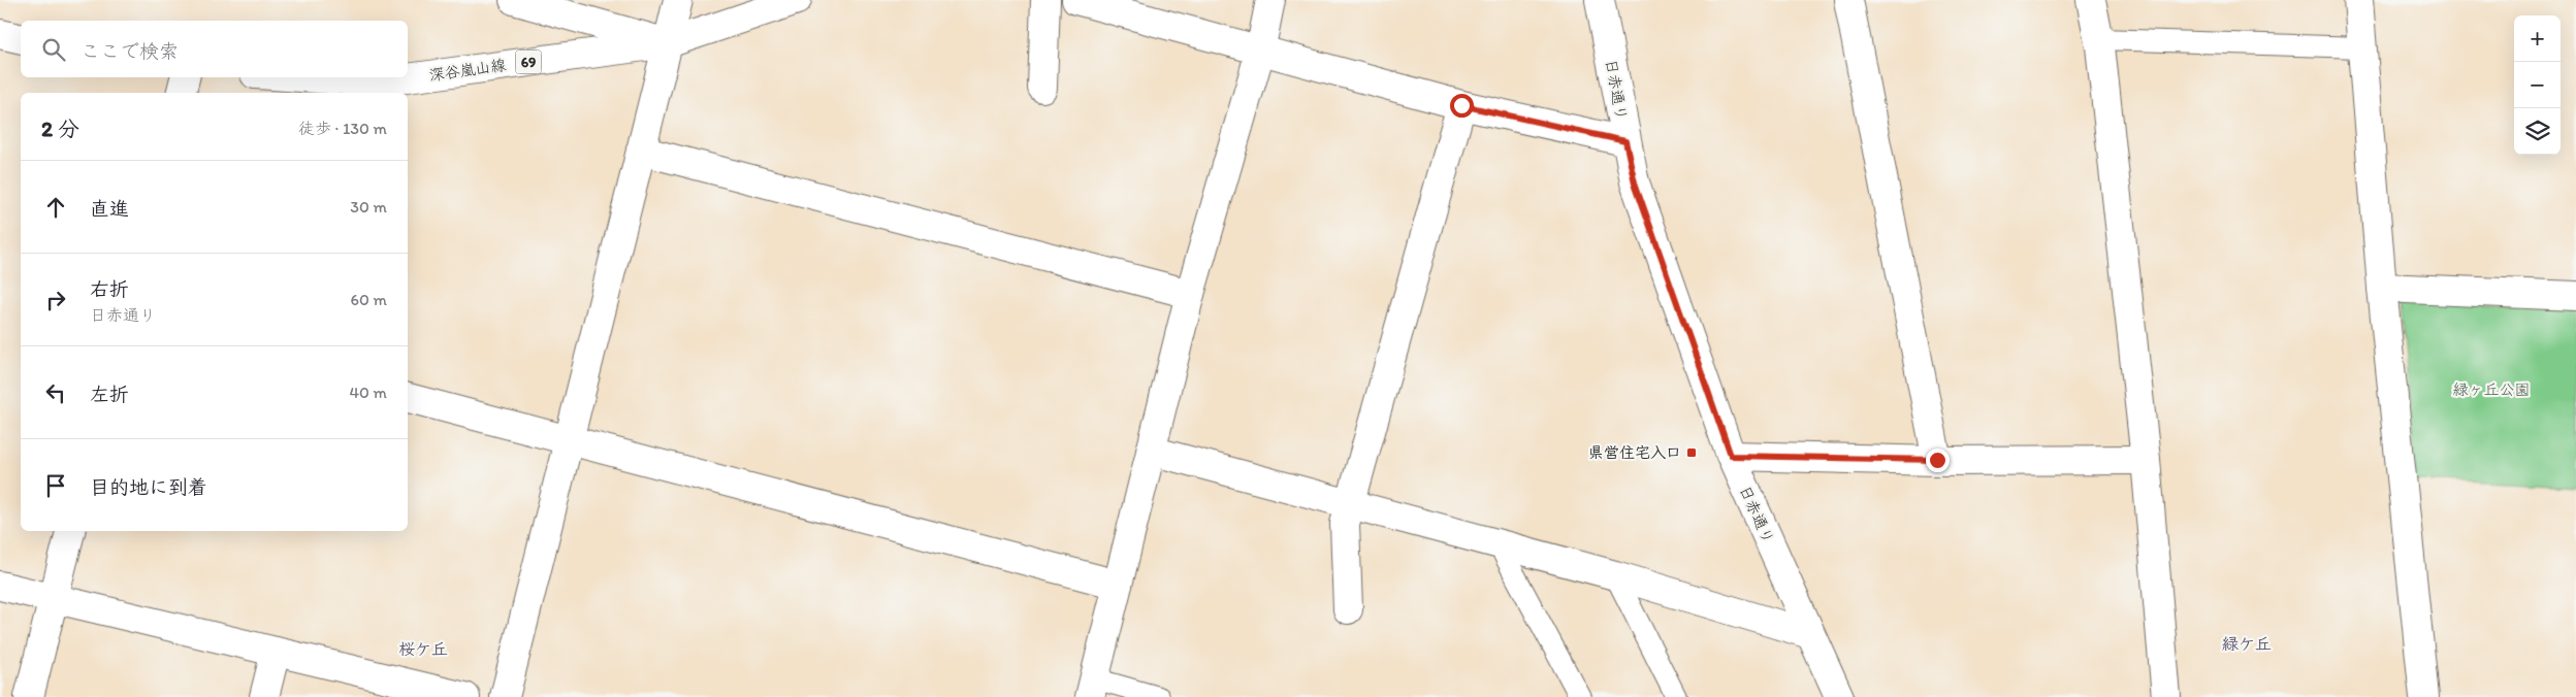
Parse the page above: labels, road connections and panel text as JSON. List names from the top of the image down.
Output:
{
  "streets": {
    "street": ["69", "深谷嵐山線", "日赤通り"]
  },
  "districts": ["緑ケ丘", "桜ケ丘"],
  "parks": ["緑ヶ丘公園"],
  "places": {
    "transit": ["県営住宅入口"]
  },
  "page": {
    "map_buttons": ["+", "−"],
    "search": "ここで検索",
    "heading": ["2 分", "徒歩 · 130 m"],
    "list": [
      ["直進", "30 m"],
      ["右折", "日赤通り", "60 m"],
      ["左折", "40 m"],
      "目的地に到着"
    ]
  }
}
